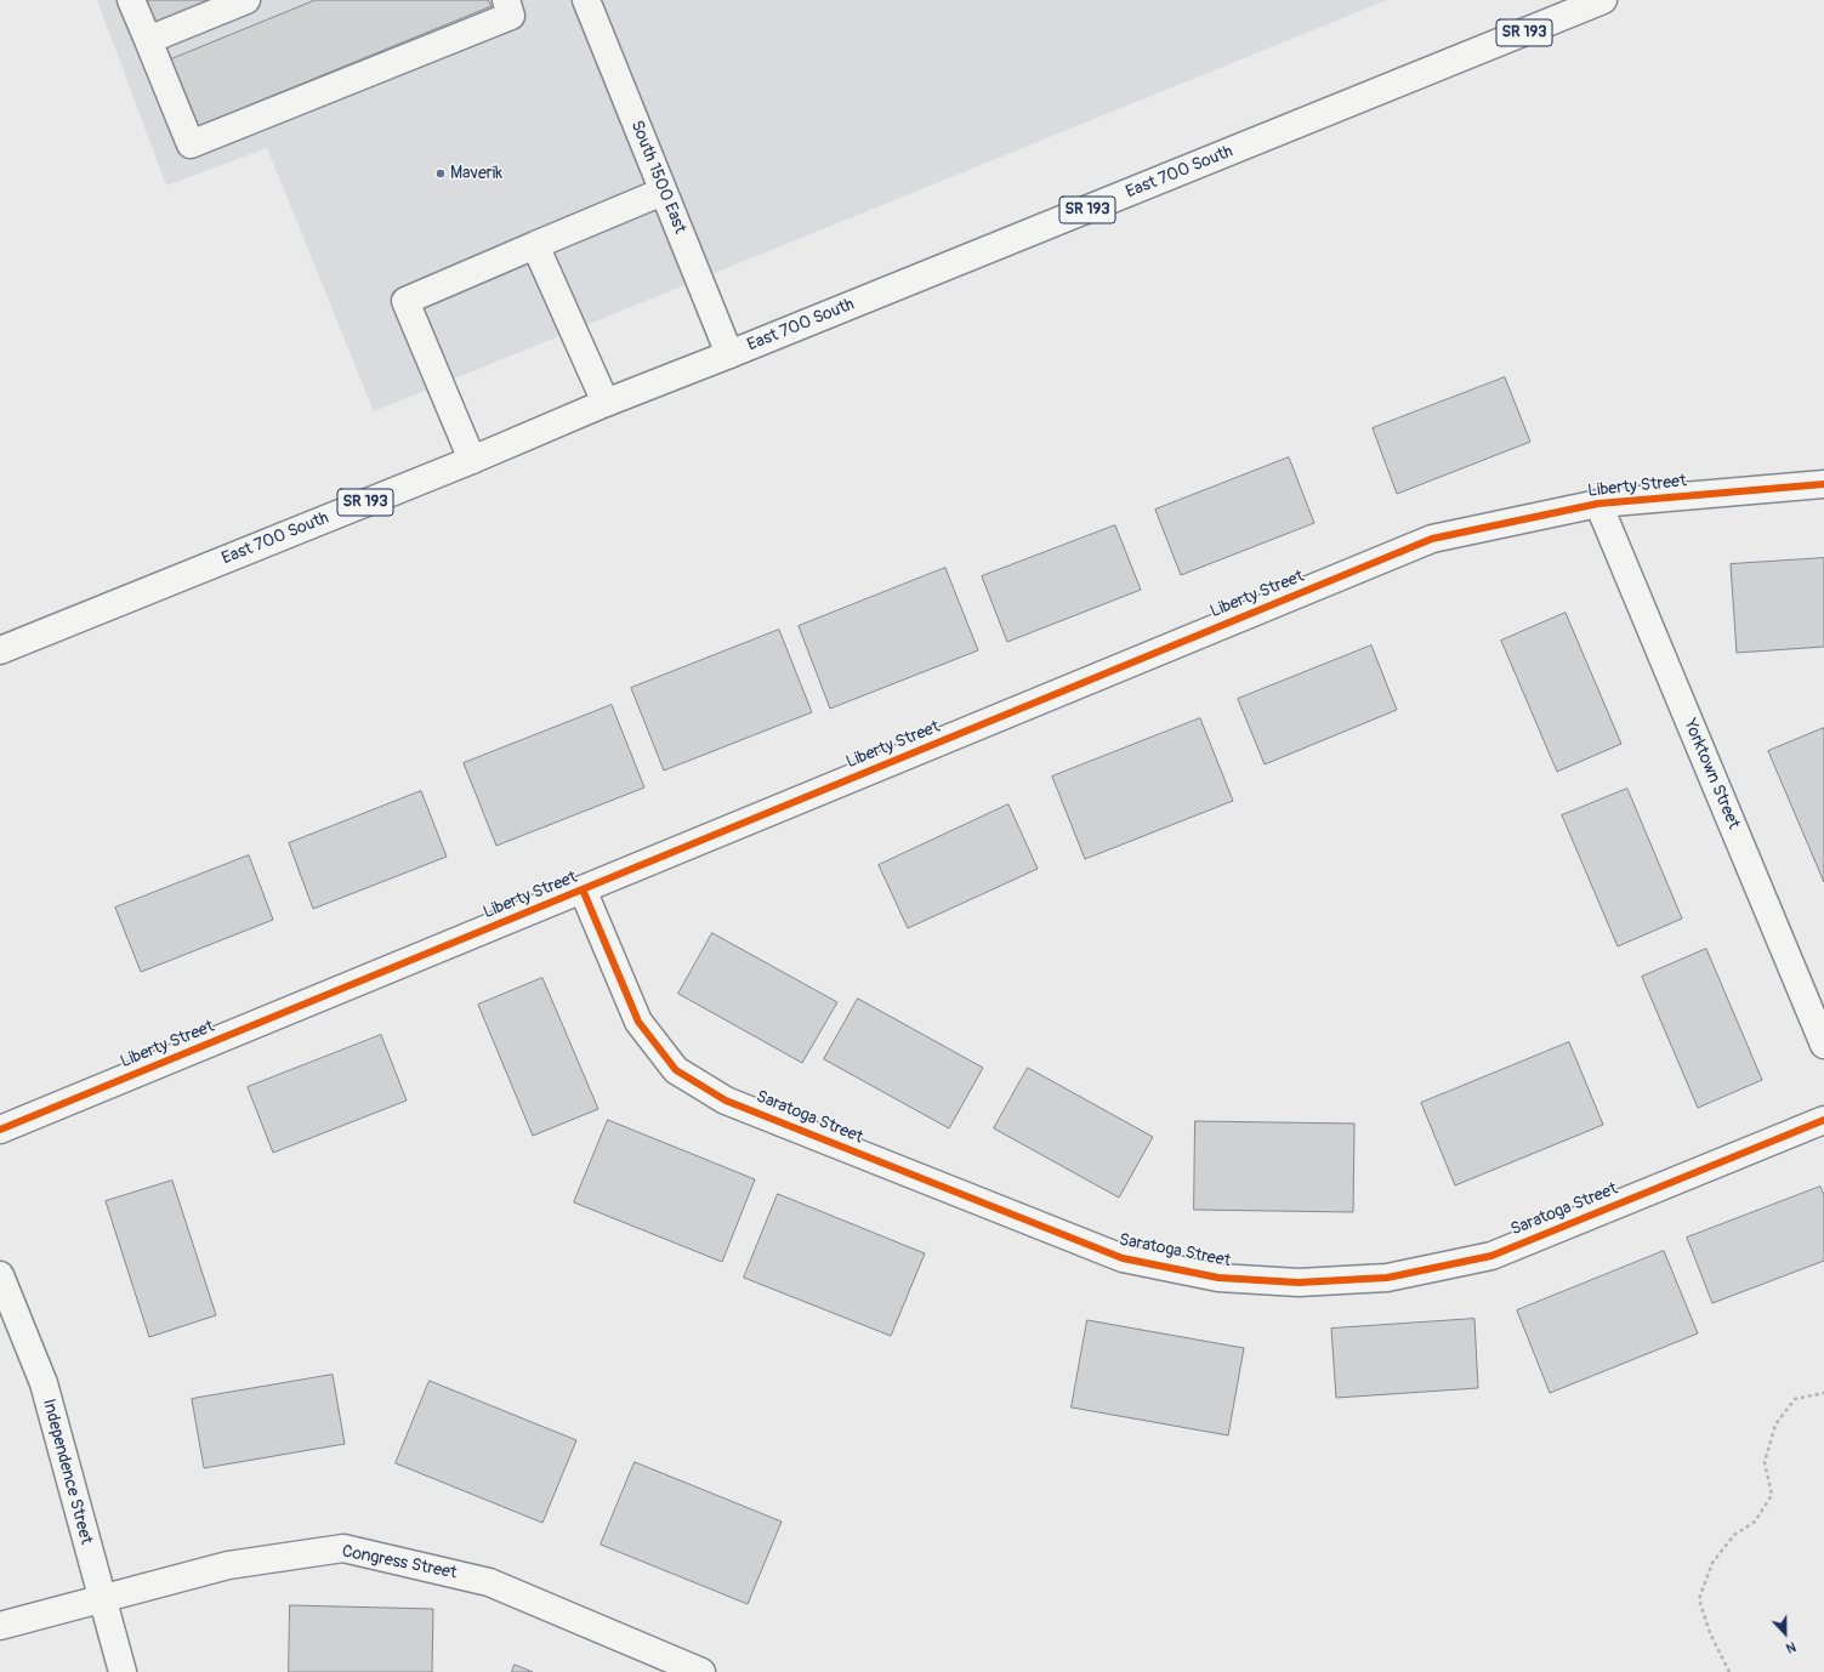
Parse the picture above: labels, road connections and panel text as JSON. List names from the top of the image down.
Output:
{
  "streets": {
    "street": [
      "SR 193",
      "East 700 South",
      "South 1500 East",
      "Liberty Street",
      "Yorktown Street",
      "Saratoga Street",
      "Independence Street",
      "Congress Street"
    ]
  },
  "crossings": [
    ["East 700 South", "South 1500 East"],
    ["Liberty Street", "Yorktown Street"],
    ["Liberty Street", "Saratoga Street"],
    ["Independence Street", "Congress Street"]
  ],
  "places": ["Maverik"],
  "north": "bottom"
}
